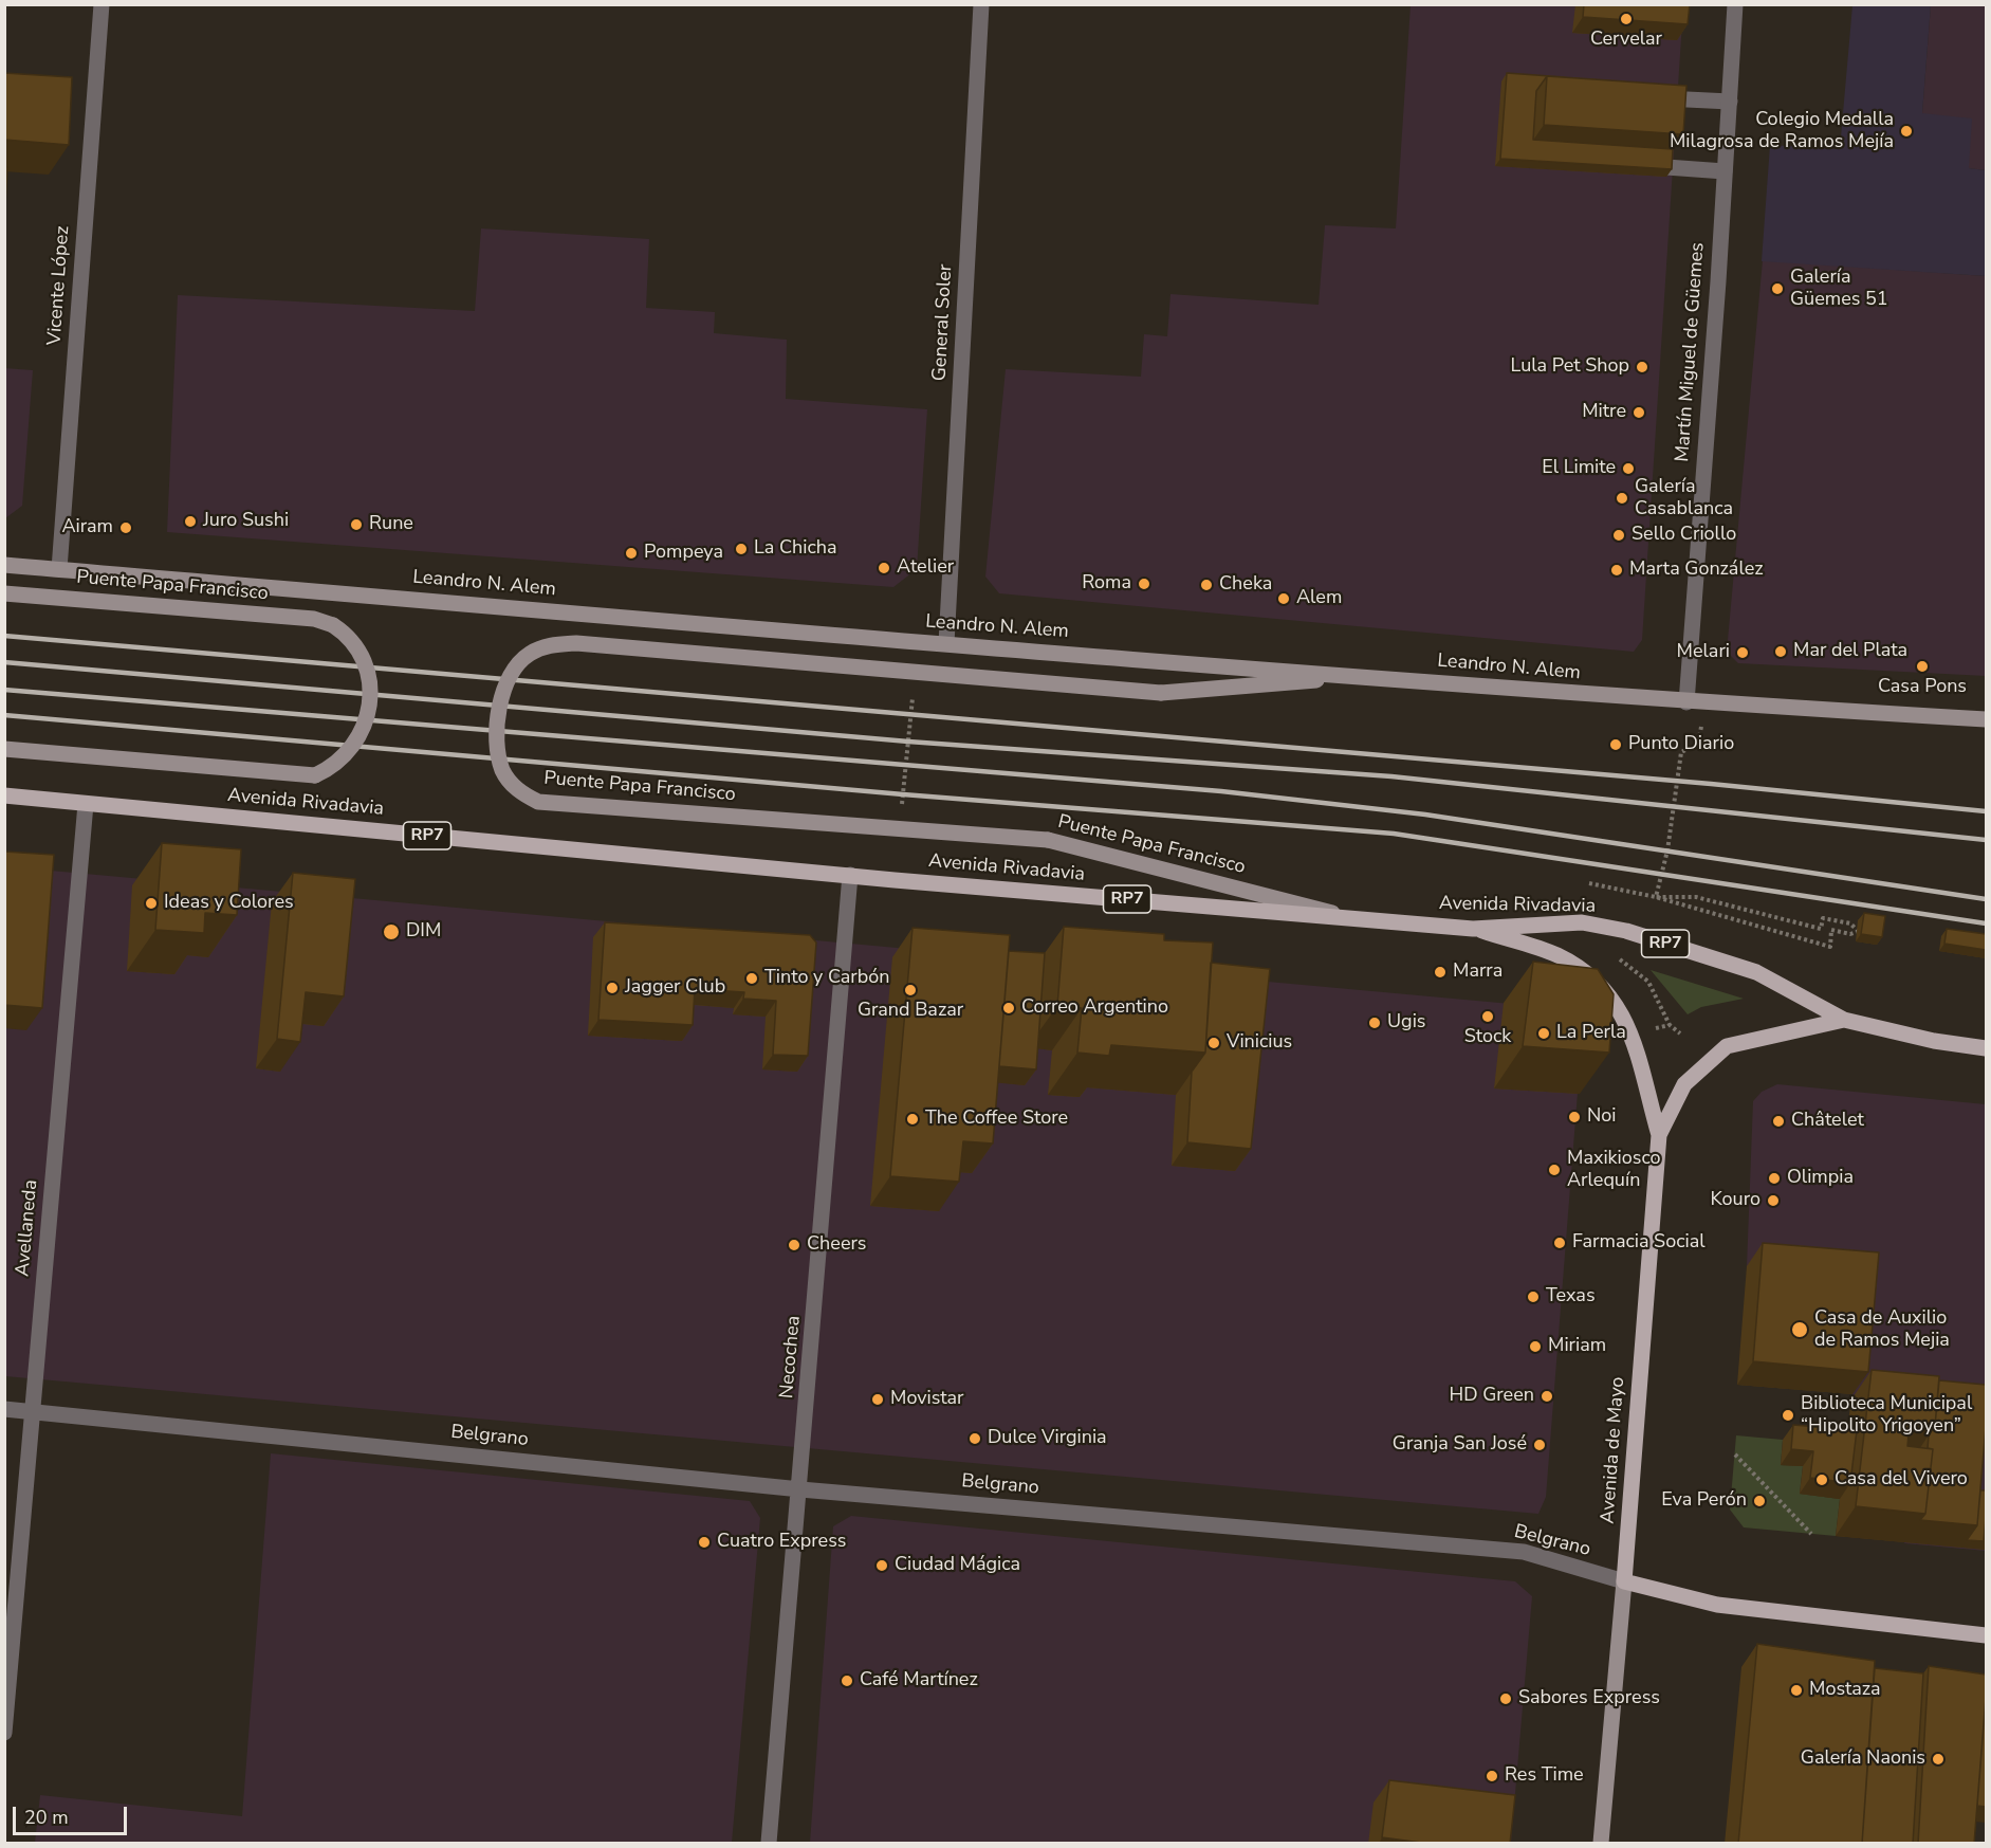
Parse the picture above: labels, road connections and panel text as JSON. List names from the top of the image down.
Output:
{
  "streets": {
    "main road": [
      "Avenida Rivadavia",
      "RP7",
      "Belgrano",
      "Avenida de Mayo"
    ],
    "street": [
      "Vicente López",
      "General Soler",
      "Martín Miguel de Güemes",
      "Leandro N. Alem",
      "Puente Papa Francisco",
      "Avellaneda",
      "Necochea"
    ]
  },
  "crossings": [
    ["Vicente López", "Leandro N. Alem"],
    ["General Soler", "Leandro N. Alem"],
    ["Martín Miguel de Güemes", "Leandro N. Alem"],
    ["Leandro N. Alem", "Puente Papa Francisco"],
    ["Puente Papa Francisco", "Avenida Rivadavia"],
    ["Avenida Rivadavia", "Avellaneda"],
    ["Avenida Rivadavia", "Necochea"],
    ["Avenida Rivadavia", "Avenida de Mayo"],
    ["Avellaneda", "Belgrano"],
    ["Necochea", "Belgrano"],
    ["Belgrano", "Avenida de Mayo"]
  ],
  "places": [
    "Cervelar",
    "Colegio Medalla Milagrosa de Ramos Mejía",
    "Galería Güemes 51",
    "Lula Pet Shop",
    "Mitre",
    "El Limite",
    "Galería Casablanca",
    "Juro Sushi",
    "Rune",
    "Airam",
    "Sello Criollo",
    "La Chicha",
    "Pompeya",
    "Atelier",
    "Marta González",
    "Roma",
    "Cheka",
    "Alem",
    "Mar del Plata",
    "Melari",
    "Casa Pons",
    "Punto Diario",
    "Ideas y Colores",
    "DIM",
    "Marra",
    "Tinto y Carbón",
    "Jagger Club",
    "Grand Bazar",
    "Correo Argentino",
    "Stock",
    "Ugis",
    "La Perla",
    "Vinicius",
    "Noi",
    "The Coffee Store",
    "Châtelet",
    "Maxikiosco Arlequín",
    "Olimpia",
    "Kouro",
    "Farmacia Social",
    "Cheers",
    "Texas",
    "Casa de Auxilio de Ramos Mejia",
    "Miriam",
    "HD Green",
    "Movistar",
    "Biblioteca Municipal “Hipolito Yrigoyen”",
    "Dulce Virginia",
    "Granja San José",
    "Casa del Vivero",
    "Eva Perón",
    "Cuatro Express",
    "Ciudad Mágica",
    "Café Martínez",
    "Mostaza",
    "Sabores Express",
    "Galería Naonis",
    "Res Time"
  ],
  "scale_bar": "20 m"
}
